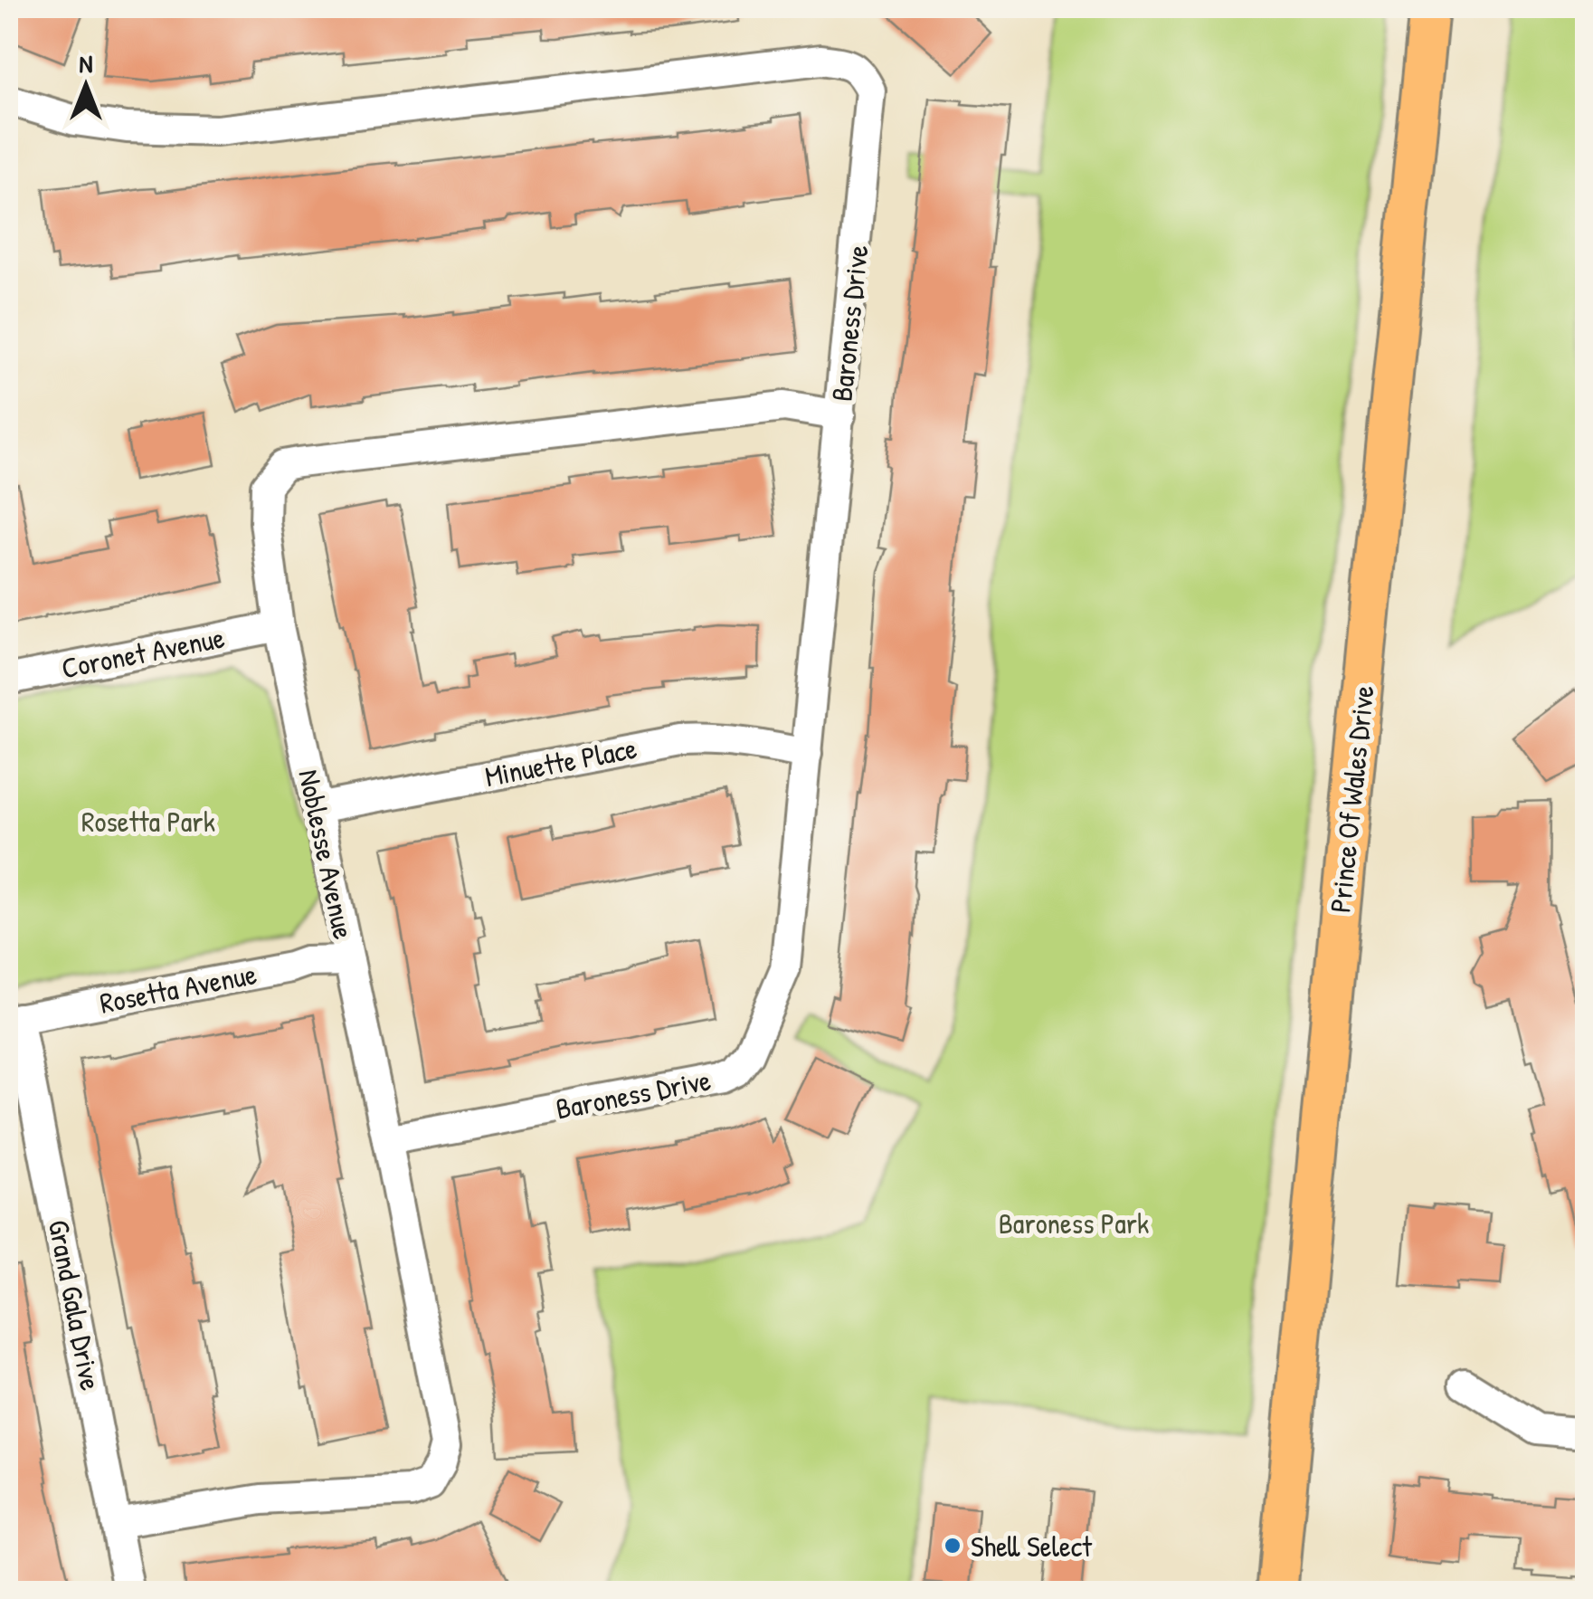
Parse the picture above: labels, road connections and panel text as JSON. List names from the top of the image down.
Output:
{
  "streets": {
    "main road": ["Prince Of Wales Drive"],
    "street": [
      "Baroness Drive",
      "Coronet Avenue",
      "Minuette Place",
      "Noblesse Avenue",
      "Rosetta Avenue",
      "Grand Gala Drive"
    ]
  },
  "crossings": [
    ["Baroness Drive", "Minuette Place"],
    ["Baroness Drive", "Noblesse Avenue"],
    ["Coronet Avenue", "Noblesse Avenue"],
    ["Minuette Place", "Noblesse Avenue"],
    ["Noblesse Avenue", "Rosetta Avenue"],
    ["Noblesse Avenue", "Grand Gala Drive"],
    ["Rosetta Avenue", "Grand Gala Drive"]
  ],
  "parks": ["Rosetta Park", "Baroness Park"],
  "places": ["Shell Select"],
  "north": "top"
}
